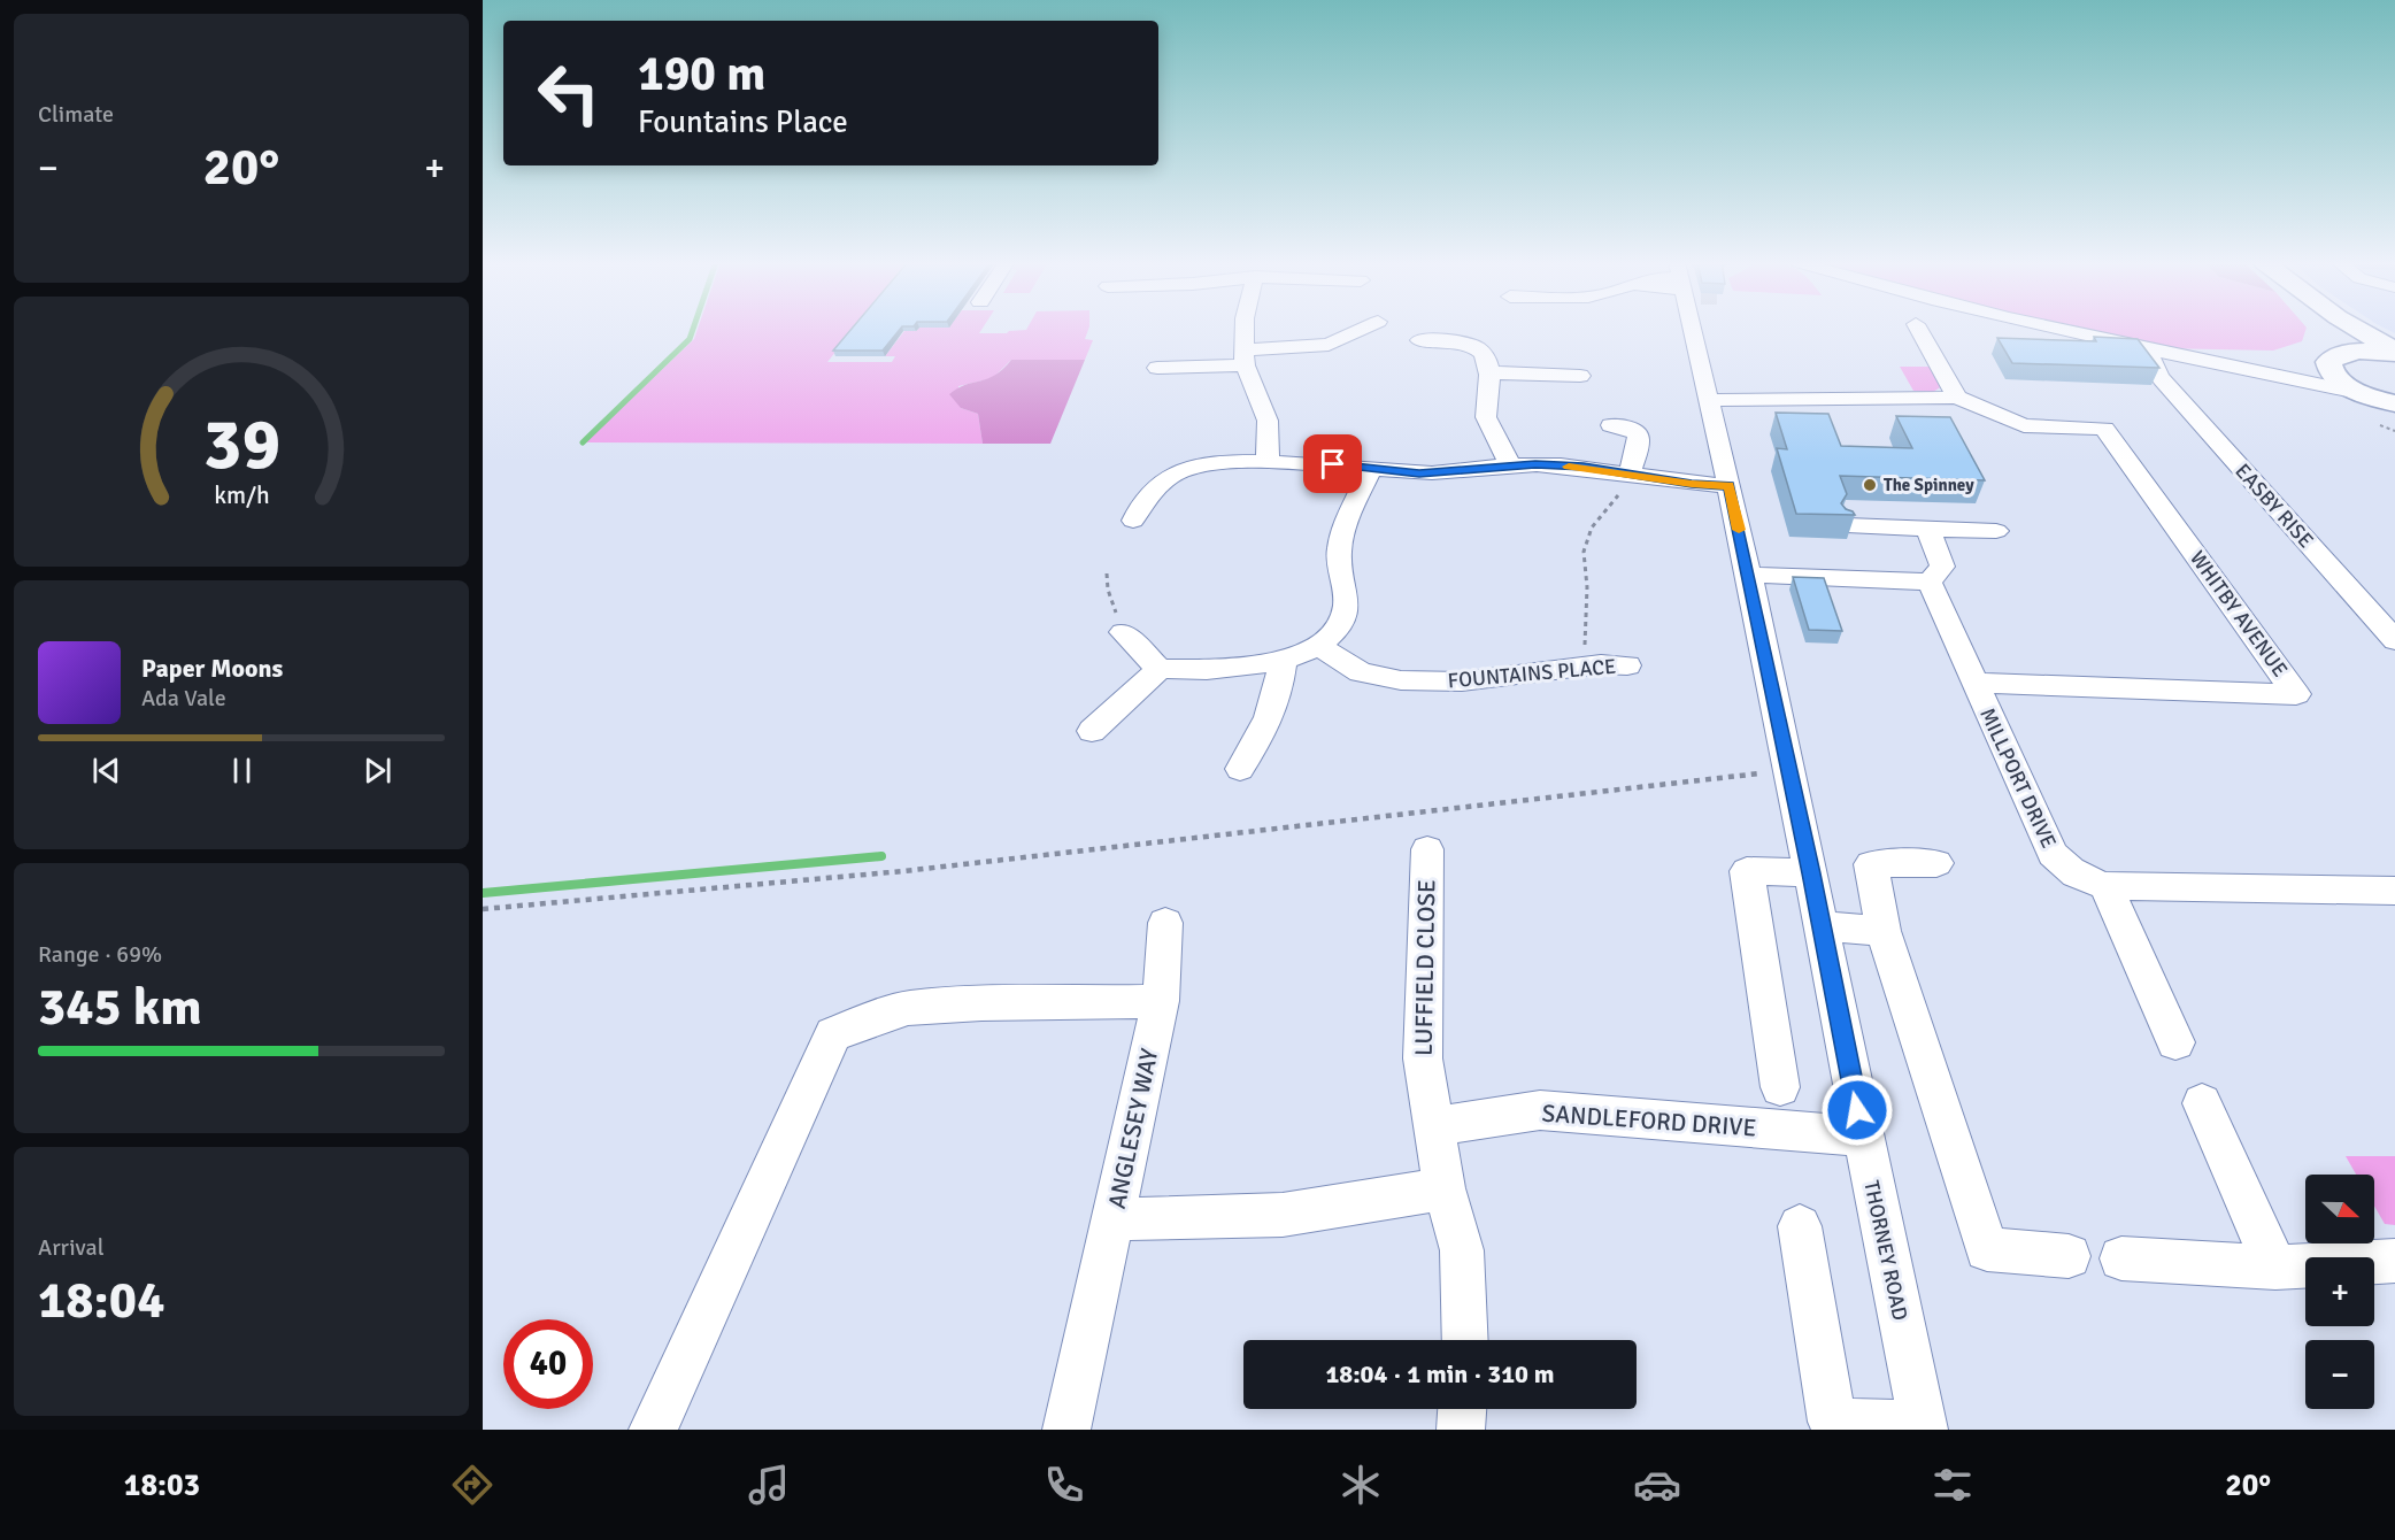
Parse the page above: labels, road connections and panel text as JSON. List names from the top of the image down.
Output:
{
  "streets": {
    "street": [
      "EASBY RISE",
      "WHITBY AVENUE",
      "FOUNTAINS PLACE",
      "MILLPORT DRIVE",
      "LUFFIELD CLOSE",
      "SANDLEFORD DRIVE",
      "ANGLESEY WAY",
      "THORNEY ROAD"
    ]
  },
  "crossings": [
    ["WHITBY AVENUE", "MILLPORT DRIVE"],
    ["WHITBY AVENUE", "THORNEY ROAD"],
    ["LUFFIELD CLOSE", "SANDLEFORD DRIVE"],
    ["SANDLEFORD DRIVE", "THORNEY ROAD"]
  ],
  "places": ["The Spinney"],
  "north": "right",
  "page": {
    "tile": [
      "Climate",
      ["Range · 69%", "345 km"],
      ["Arrival", "18:04"]
    ],
    "turn": ["190 m", "Fountains Place"],
    "heat": ["−", "20°", "+"],
    "song": ["Paper Moons", "Ada Vale"],
    "map_buttons": ["+", "−"],
    "limit": "40",
    "trip": "18:04 · 1 min · 310 m",
    "tabs": ["18:03", "20°"],
    "gauge": ["39", "km/h"]
  }
}
